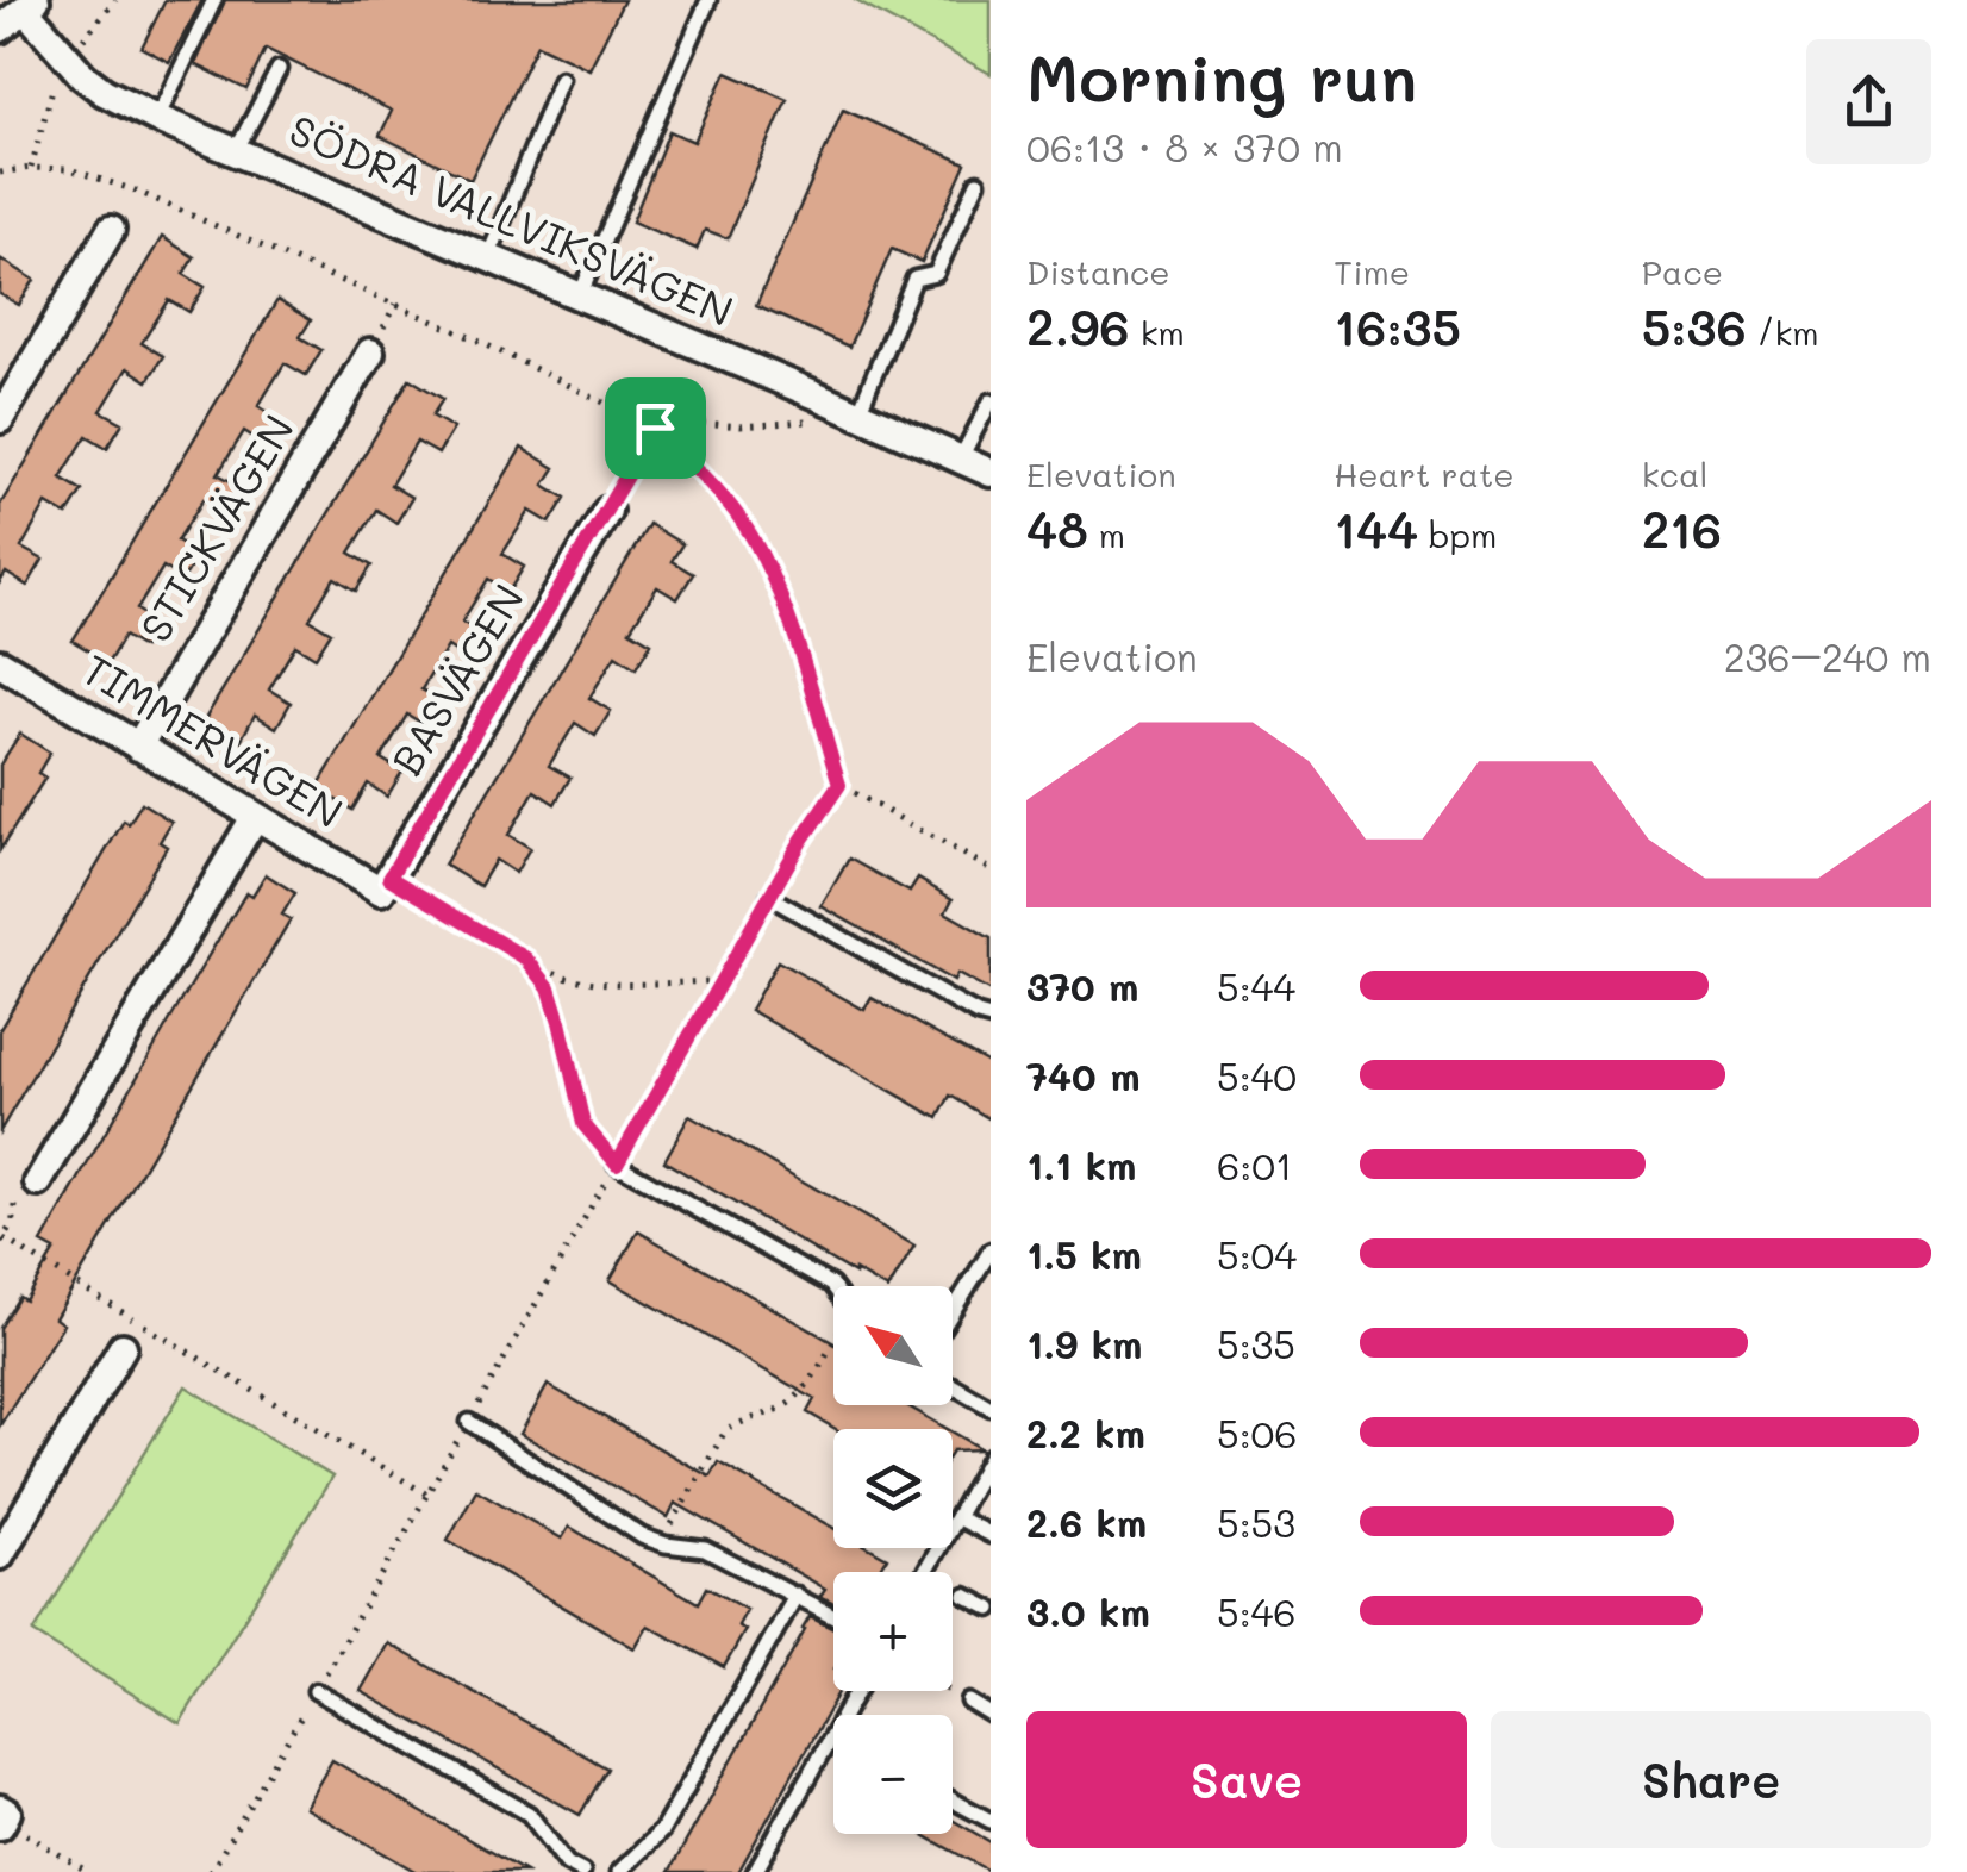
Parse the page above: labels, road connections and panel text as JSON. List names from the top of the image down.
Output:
{
  "streets": {
    "street": [
      "SÖDRA VALLVIKSVÄGEN",
      "STICKVÄGEN",
      "BASVÄGEN",
      "TIMMERVÄGEN"
    ]
  },
  "crossings": [
    ["STICKVÄGEN", "TIMMERVÄGEN"],
    ["BASVÄGEN", "TIMMERVÄGEN"]
  ],
  "north": "top left",
  "page": {
    "heading": ["Morning run", "06:13 · 8 × 370 m"],
    "stats": [
      ["Distance", "2.96 km"],
      ["Time", "16:35"],
      ["Pace", "5:36 /km"],
      ["Elevation", "48 m"],
      ["Heart rate", "144 bpm"],
      ["kcal", "216"]
    ],
    "chart": ["Elevation", "236–240 m"],
    "list": [
      {
        "name": "370 m",
        "note": "5:44"
      },
      {
        "name": "740 m",
        "note": "5:40"
      },
      {
        "name": "1.1 km",
        "note": "6:01"
      },
      {
        "name": "1.5 km",
        "note": "5:04"
      },
      {
        "name": "1.9 km",
        "note": "5:35"
      },
      {
        "name": "2.2 km",
        "note": "5:06"
      },
      {
        "name": "2.6 km",
        "note": "5:53"
      },
      {
        "name": "3.0 km",
        "note": "5:46"
      }
    ],
    "map_buttons": ["+", "−"],
    "buttons": ["Save", "Share"]
  }
}
